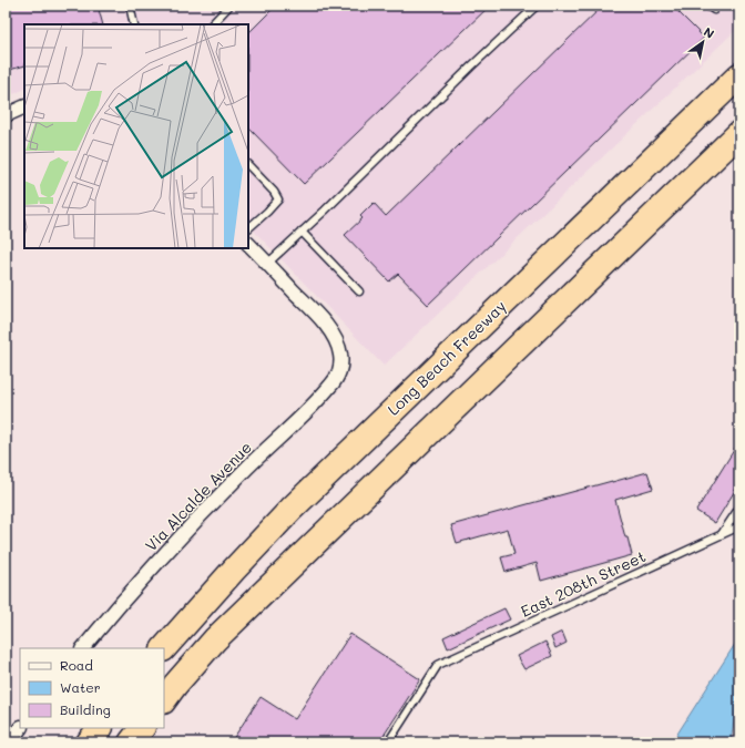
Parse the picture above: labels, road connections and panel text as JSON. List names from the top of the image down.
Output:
{
  "streets": {
    "highway": ["Long Beach Freeway"],
    "street": ["Via Alcalde Avenue"],
    "lane": ["East 208th Street"]
  },
  "legend": ["Road", "Water", "Building"],
  "north": "top right"
}
